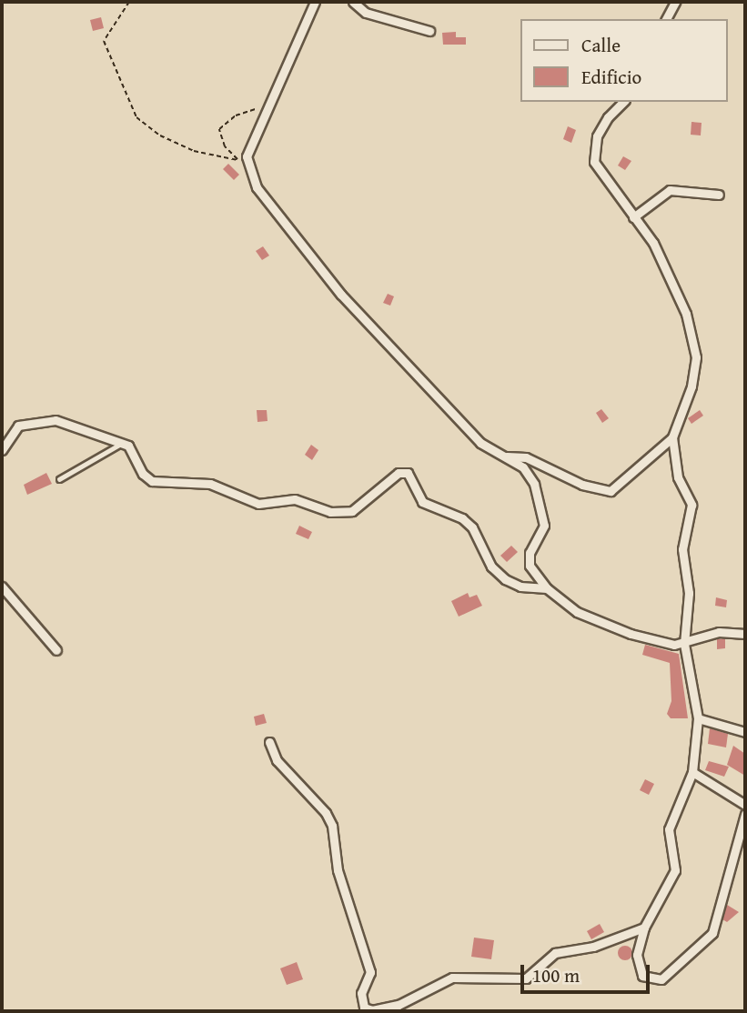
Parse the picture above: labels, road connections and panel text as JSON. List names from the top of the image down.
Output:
{
  "legend": ["Calle", "Edificio"],
  "scale_bar": "100 m"
}
